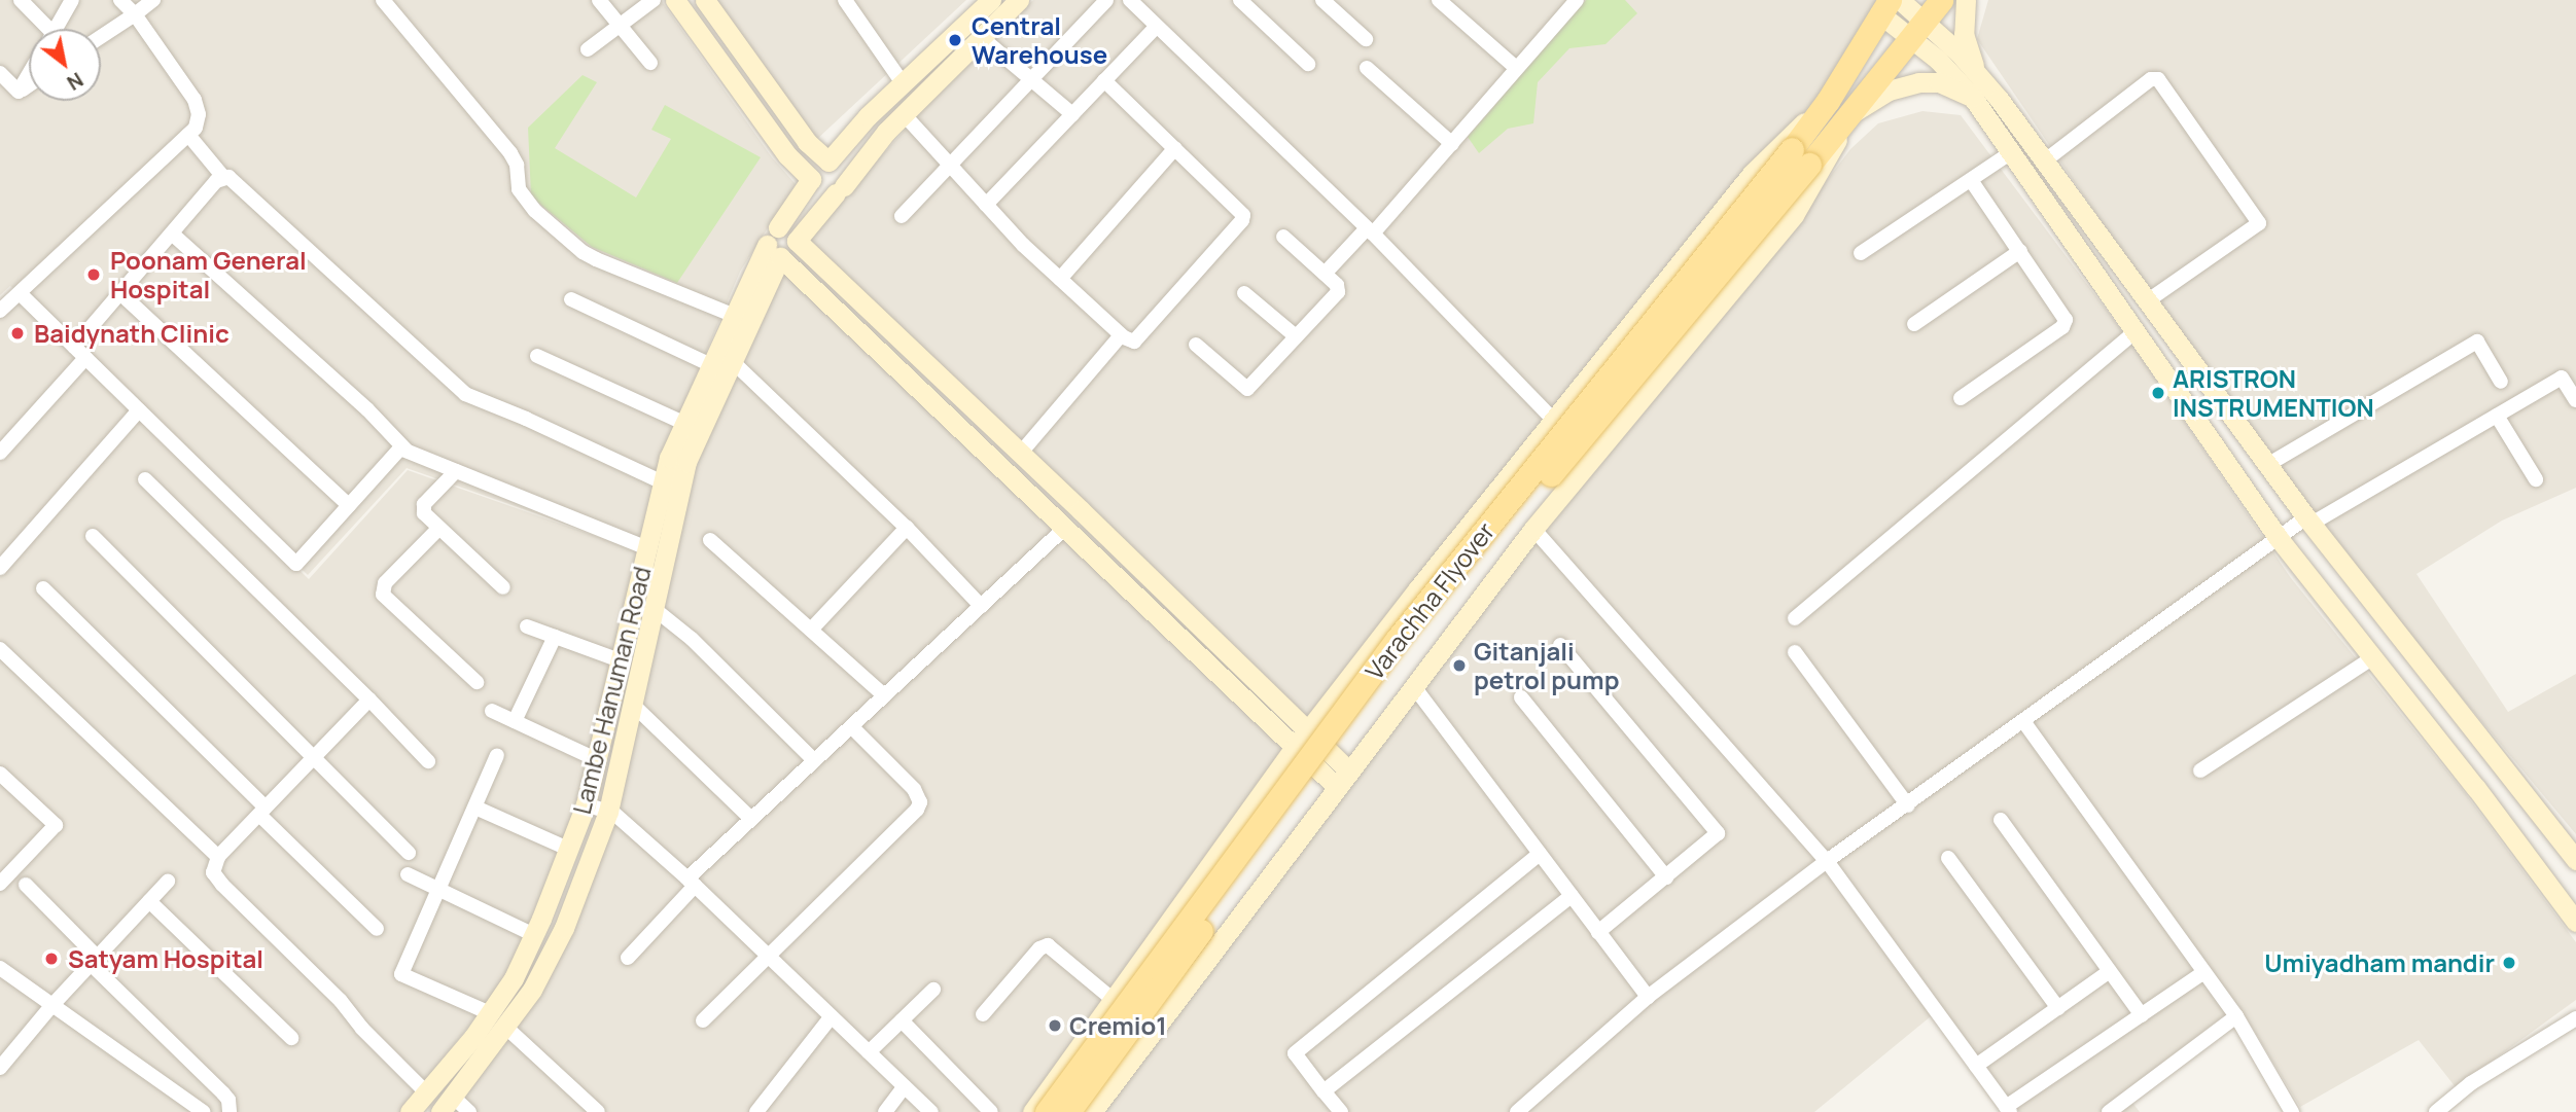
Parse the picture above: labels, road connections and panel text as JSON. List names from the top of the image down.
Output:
{
  "streets": {
    "main road": ["Varachha Flyover"],
    "street": ["Lambe Hanuman Road"]
  },
  "places": [
    "Central Warehouse",
    "Poonam General Hospital",
    "Baidynath Clinic",
    "ARISTRON INSTRUMENTION",
    "Gitanjali petrol pump",
    "Satyam Hospital",
    "Umiyadham mandir",
    "Cremio1"
  ],
  "north": "bottom right"
}
